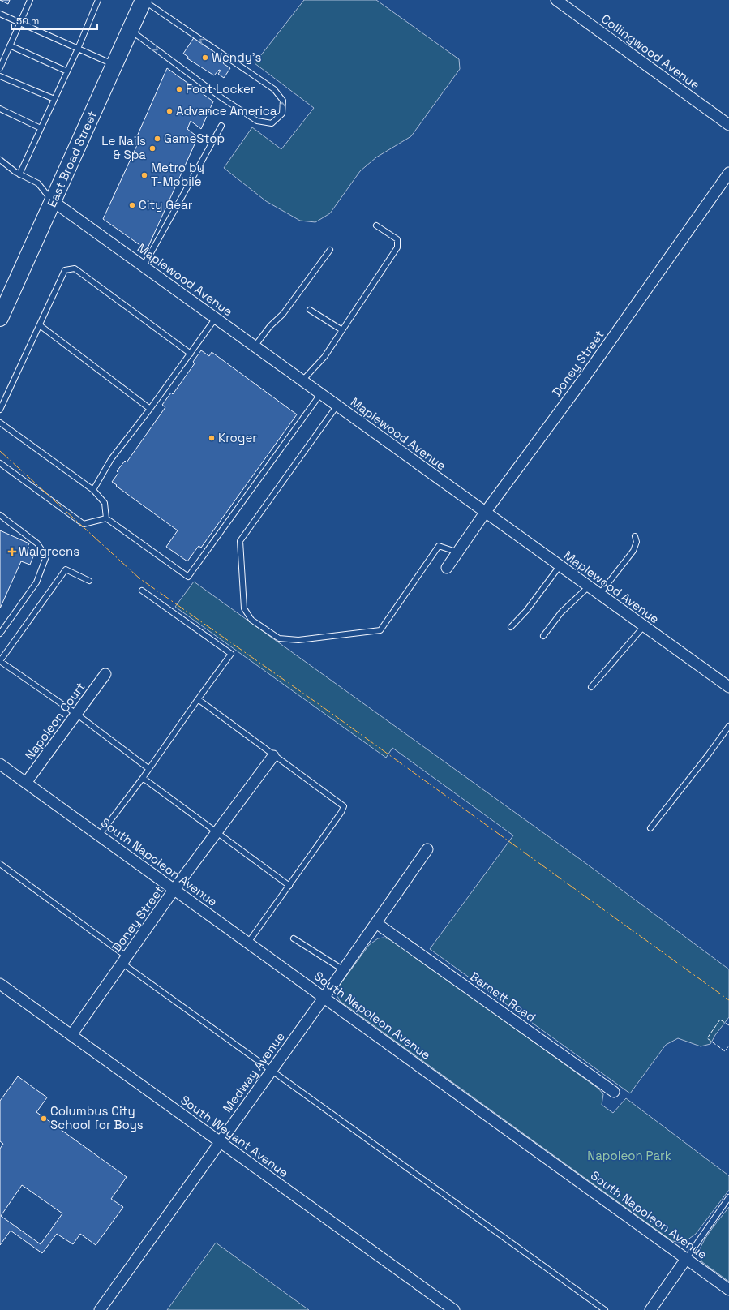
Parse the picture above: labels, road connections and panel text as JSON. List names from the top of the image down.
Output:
{
  "streets": {
    "main road": ["East Broad Street"],
    "street": [
      "Collingwood Avenue",
      "Maplewood Avenue",
      "Doney Street",
      "Napoleon Court",
      "South Napoleon Avenue",
      "Barnett Road",
      "Medway Avenue",
      "South Weyant Avenue"
    ]
  },
  "crossings": [
    ["East Broad Street", "Maplewood Avenue"],
    ["Maplewood Avenue", "Doney Street"],
    ["Doney Street", "South Napoleon Avenue"],
    ["Doney Street", "South Weyant Avenue"],
    ["Napoleon Court", "South Napoleon Avenue"],
    ["South Napoleon Avenue", "Medway Avenue"],
    ["Barnett Road", "Medway Avenue"],
    ["Medway Avenue", "South Weyant Avenue"]
  ],
  "parks": ["Napoleon Park"],
  "places": {
    "other": [
      "Wendy's",
      "Foot Locker",
      "Advance America",
      "GameStop",
      "Le Nails & Spa",
      "Metro by T-Mobile",
      "City Gear",
      "Kroger",
      "Columbus City School for Boys"
    ],
    "health": ["Walgreens"]
  },
  "scale_bar": "50 m"
}
